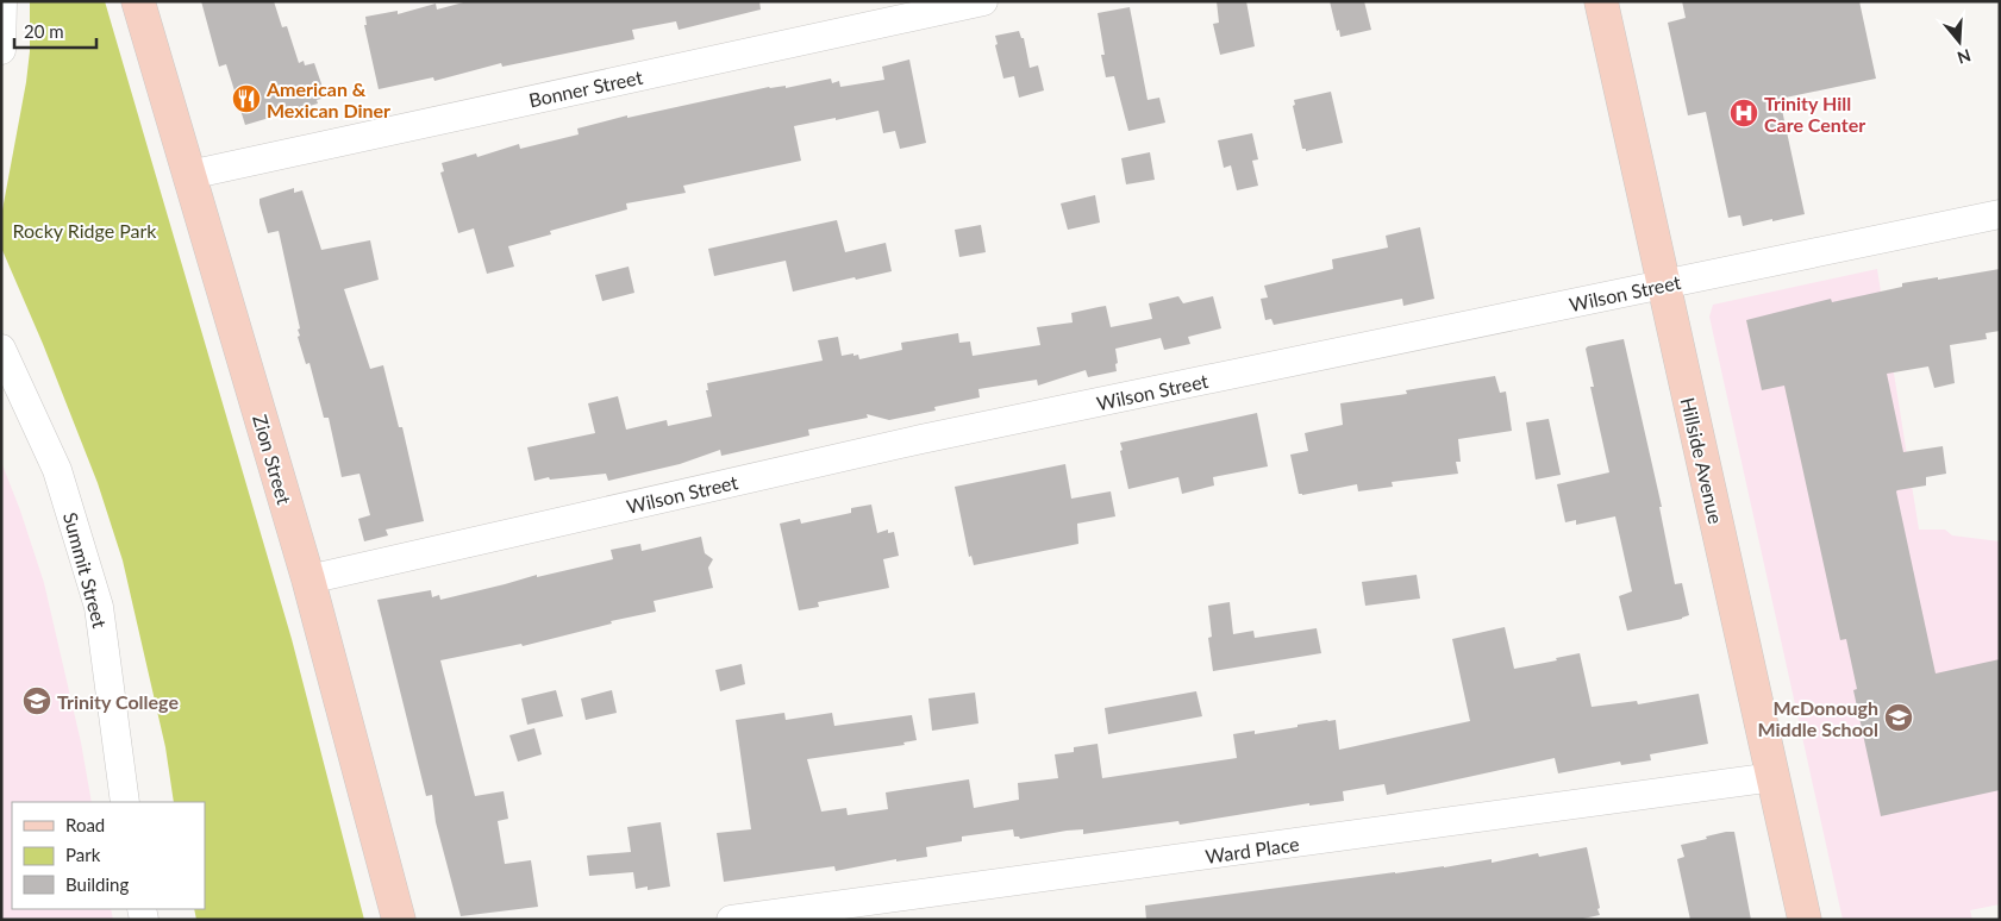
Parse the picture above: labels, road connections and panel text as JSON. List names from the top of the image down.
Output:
{
  "streets": {
    "main road": ["Zion Street", "Hillside Avenue"],
    "street": [
      "Bonner Street",
      "Wilson Street",
      "Summit Street",
      "Ward Place"
    ]
  },
  "crossings": [
    ["Bonner Street", "Zion Street"],
    ["Wilson Street", "Zion Street"],
    ["Wilson Street", "Hillside Avenue"],
    ["Hillside Avenue", "Ward Place"]
  ],
  "parks": ["Rocky Ridge Park"],
  "places": {
    "restaurant": ["American & Mexican Diner"],
    "hospital": ["Trinity Hill Care Center"],
    "school or university": ["Trinity College", "McDonough Middle School"]
  },
  "legend": ["Road", "Park", "Building"],
  "scale_bar": "20 m",
  "north": "bottom"
}
